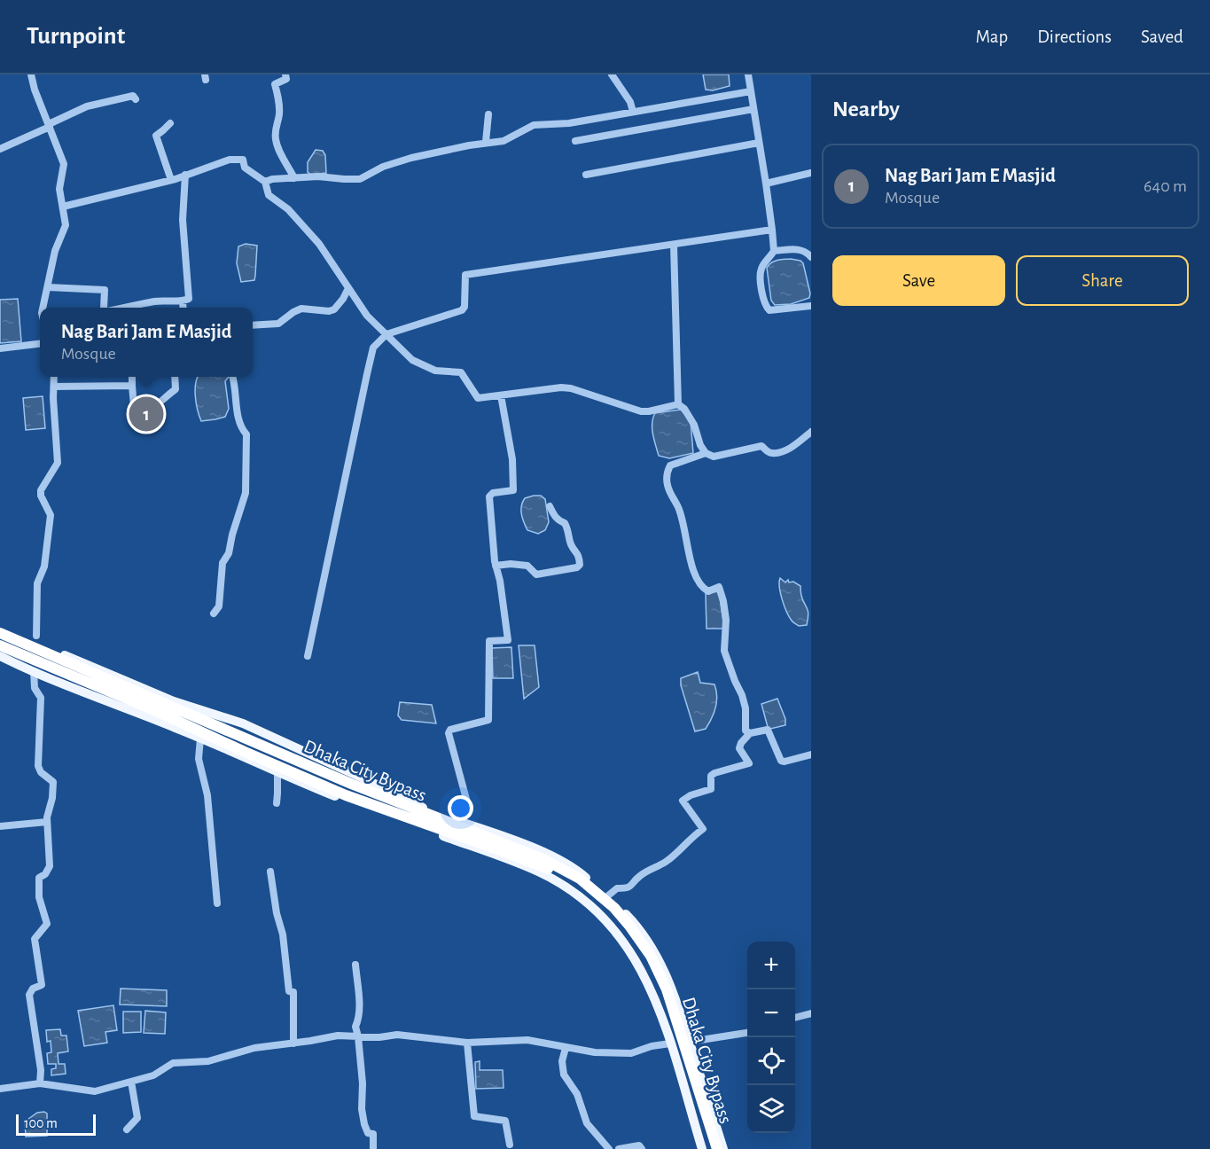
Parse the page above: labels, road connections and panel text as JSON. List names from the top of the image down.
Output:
{
  "streets": {
    "highway": ["Dhaka City Bypass"]
  },
  "scale_bar": "100 m",
  "page": {
    "header": "Turnpoint",
    "nav": ["Map", "Directions", "Saved"],
    "heading": "Nearby",
    "list": [
      {
        "mark": "1",
        "name": "Nag Bari Jam E Masjid",
        "note": "Mosque",
        "value": "640 m"
      }
    ],
    "buttons": ["Save", "Share"],
    "popup": ["Nag Bari Jam E Masjid", "Mosque"],
    "pins": "1",
    "map_buttons": ["+", "−"],
    "scale": "100 m"
  }
}
